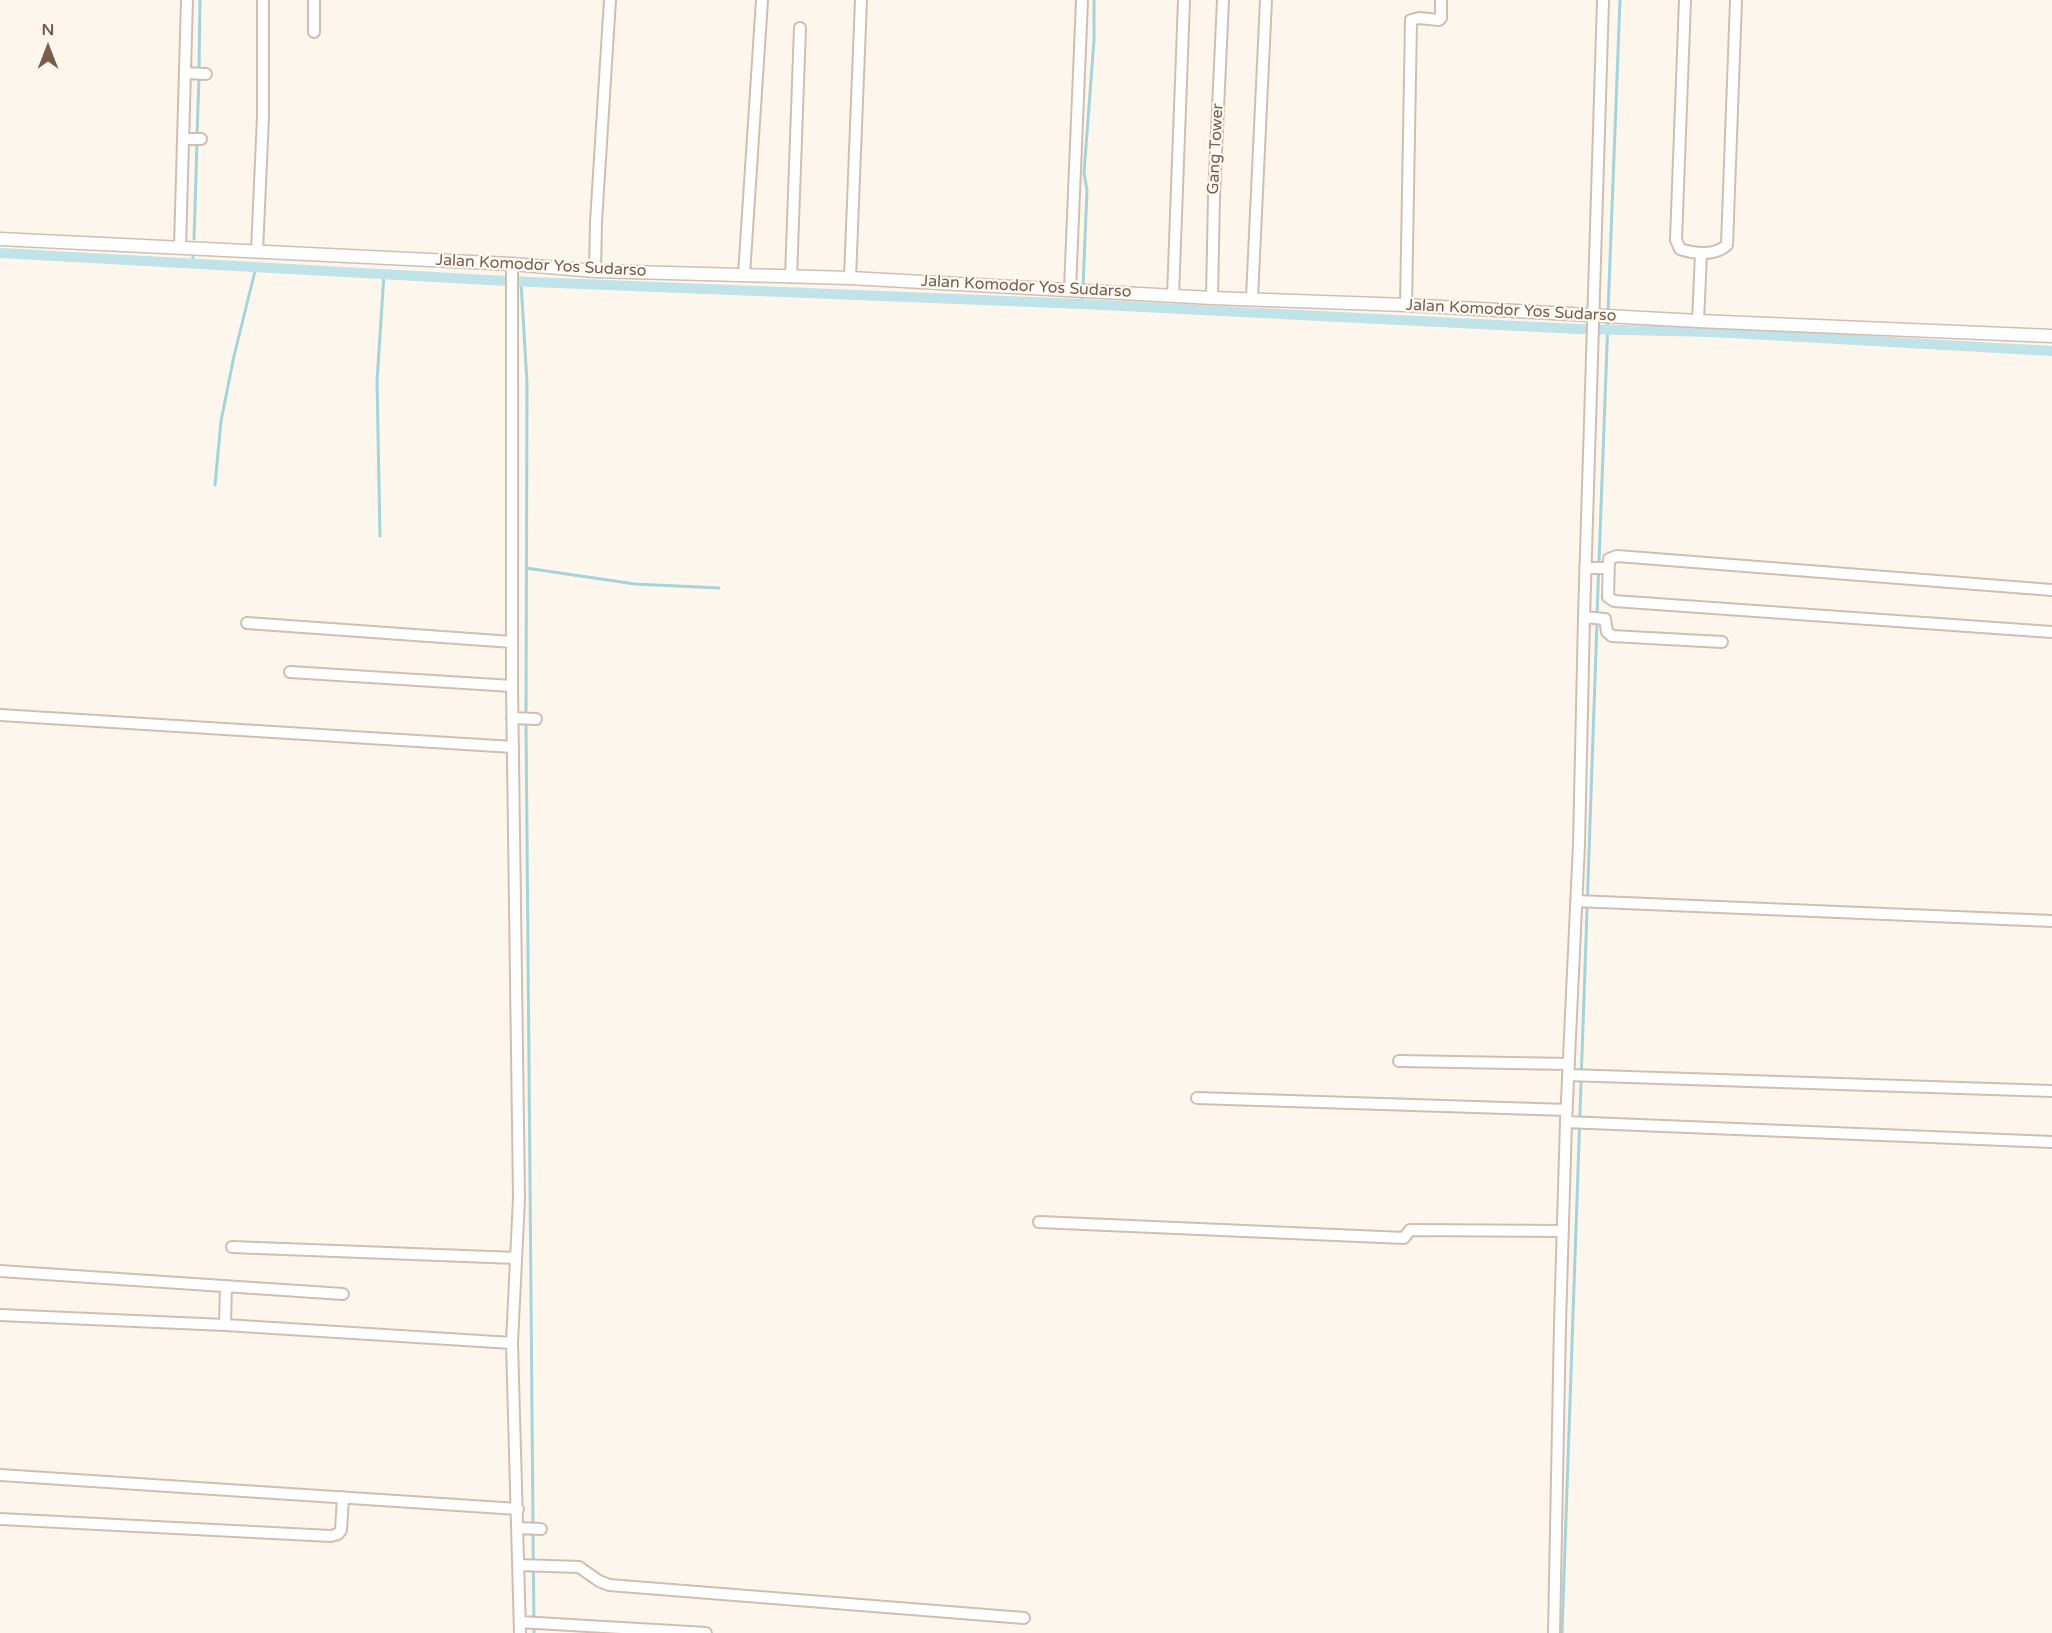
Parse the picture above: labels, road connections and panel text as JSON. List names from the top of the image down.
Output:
{
  "streets": {
    "street": ["Gang Tower", "Jalan Komodor Yos Sudarso"]
  },
  "crossings": [
    ["Gang Tower", "Jalan Komodor Yos Sudarso"]
  ],
  "north": "top"
}
